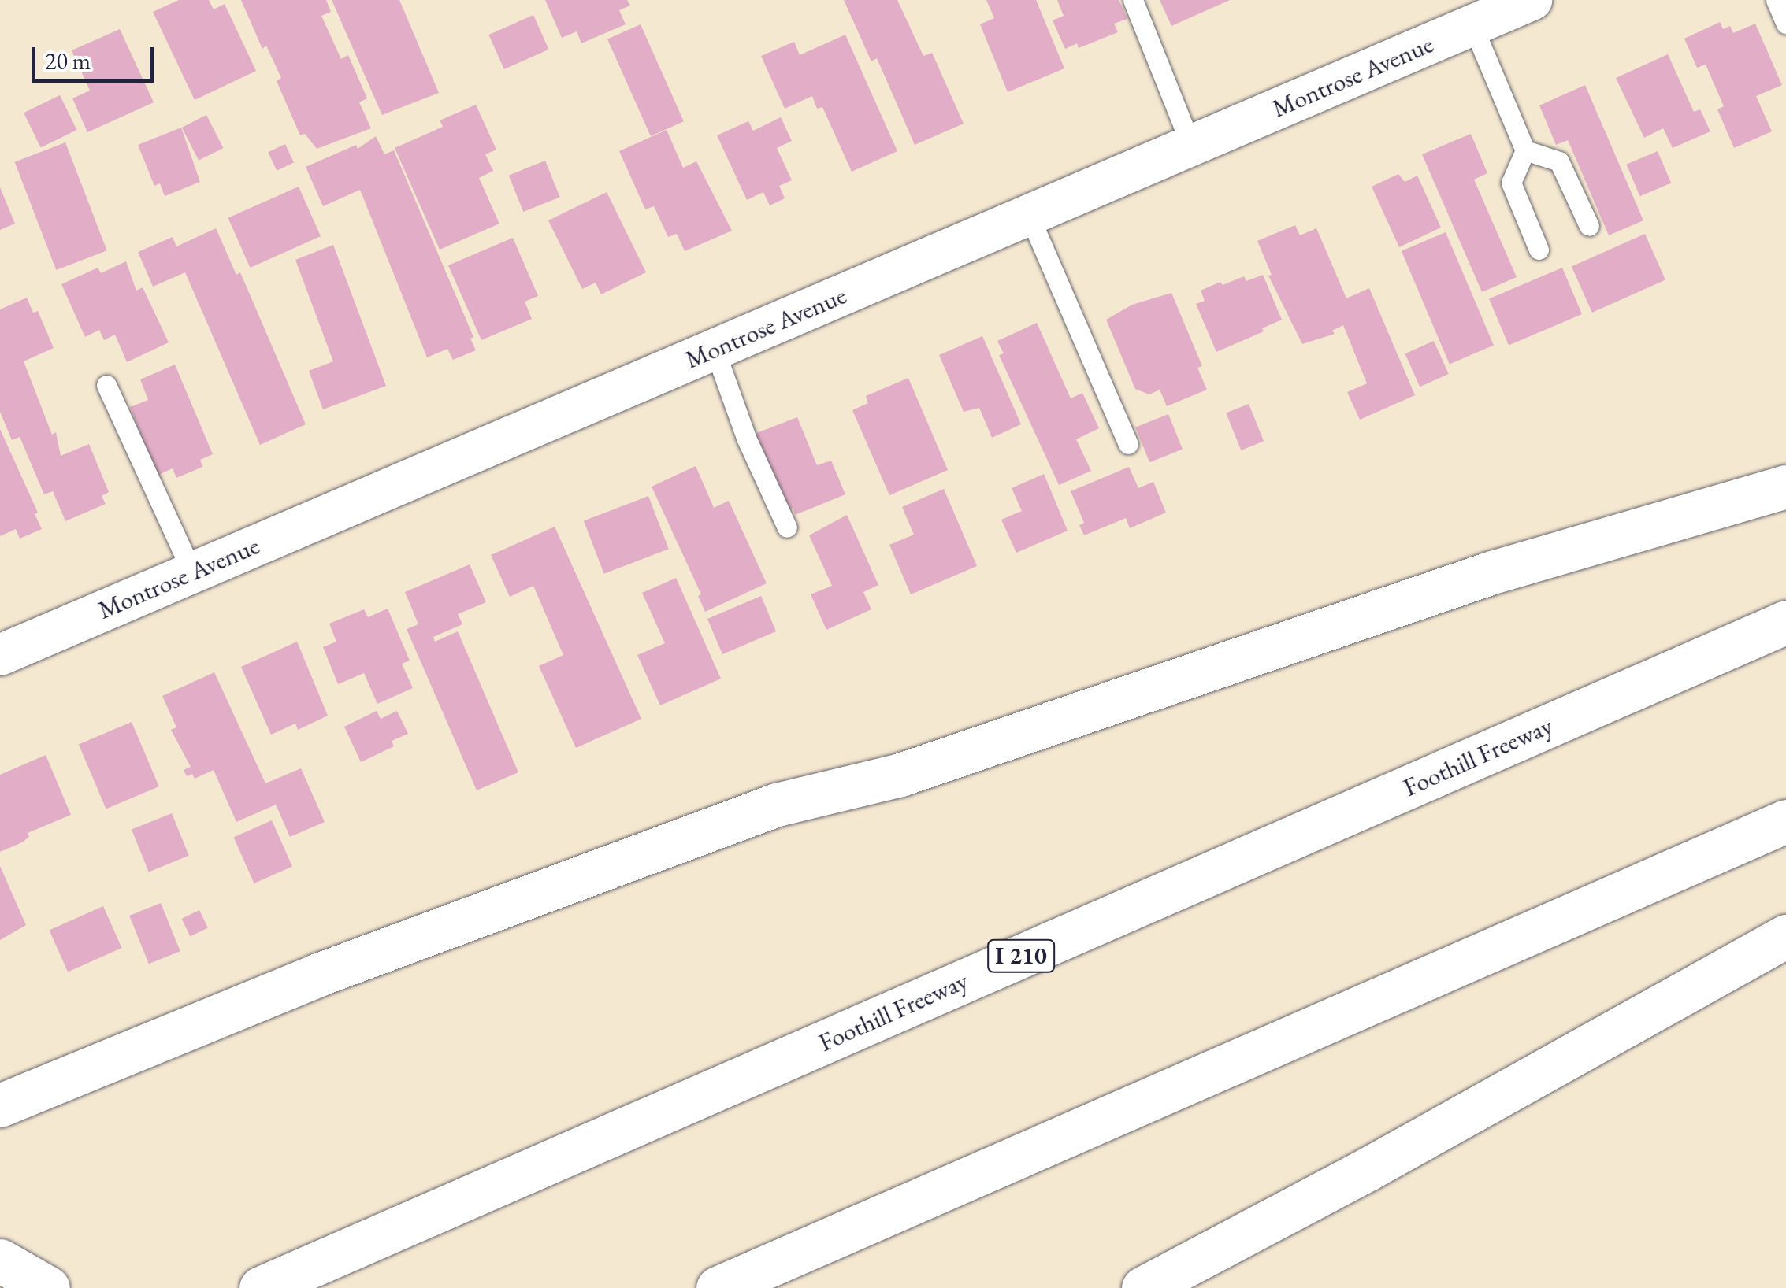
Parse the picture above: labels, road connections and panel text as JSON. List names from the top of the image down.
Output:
{
  "streets": {
    "main road": ["Foothill Freeway", "I 210"],
    "street": ["Montrose Avenue"]
  },
  "scale_bar": "20 m"
}
